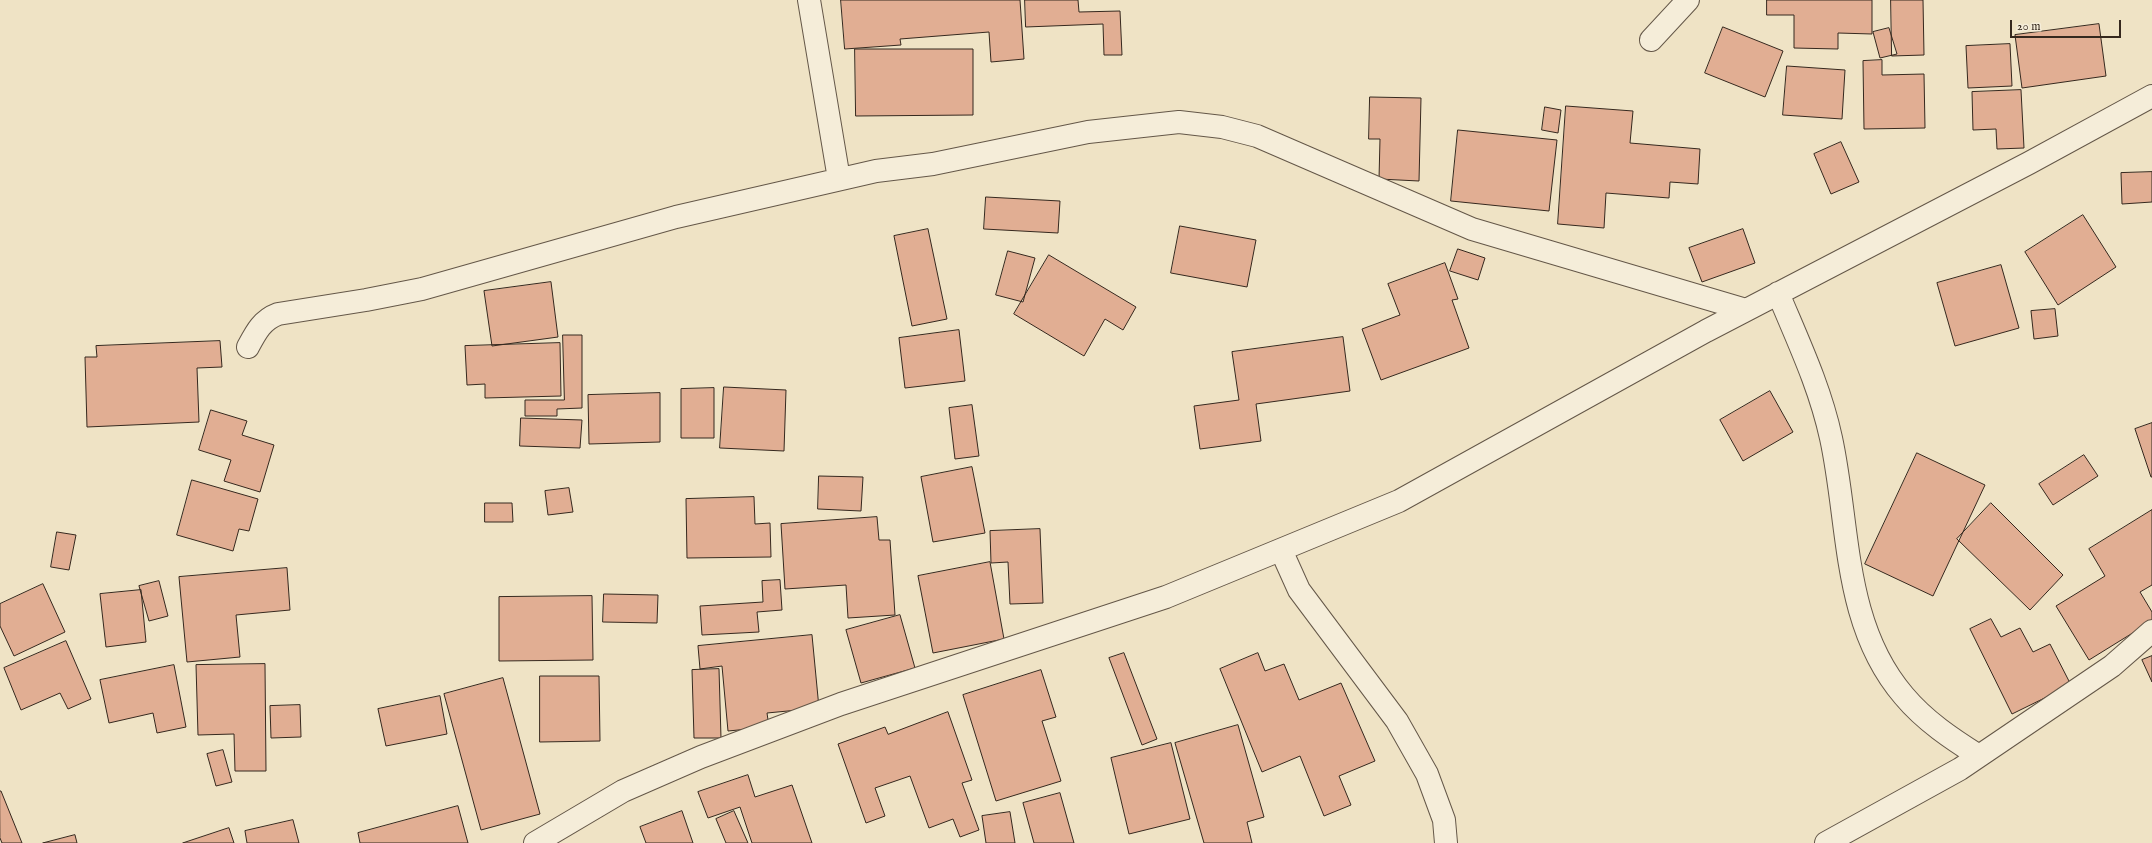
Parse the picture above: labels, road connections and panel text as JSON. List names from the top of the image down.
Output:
{
  "scale_bar": "20 m"
}
